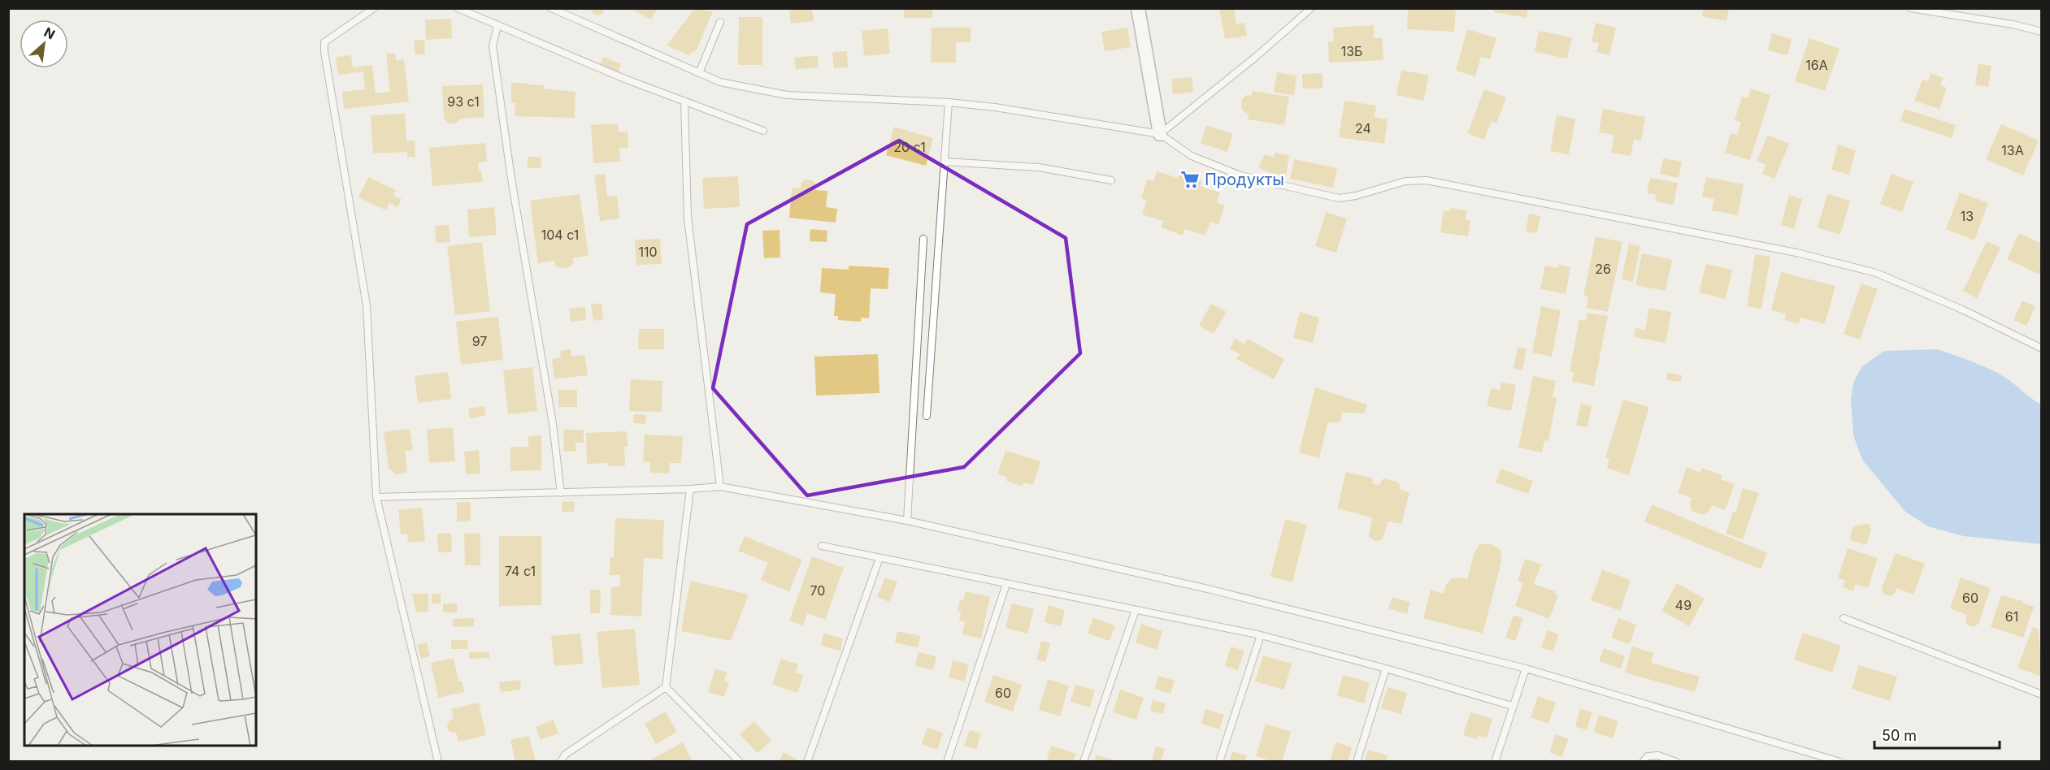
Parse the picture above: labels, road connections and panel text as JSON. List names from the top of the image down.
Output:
{
  "places": {
    "supermarket": ["Продукты"]
  },
  "house_numbers": [
    "13Б",
    "16А",
    "93 с1",
    "24",
    "20 с1",
    "13А",
    "13",
    "104 с1",
    "110",
    "26",
    "97",
    "74 с1",
    "70",
    "60",
    "49",
    "61",
    "60"
  ],
  "scale_bar": "50 m",
  "north": "top right"
}
